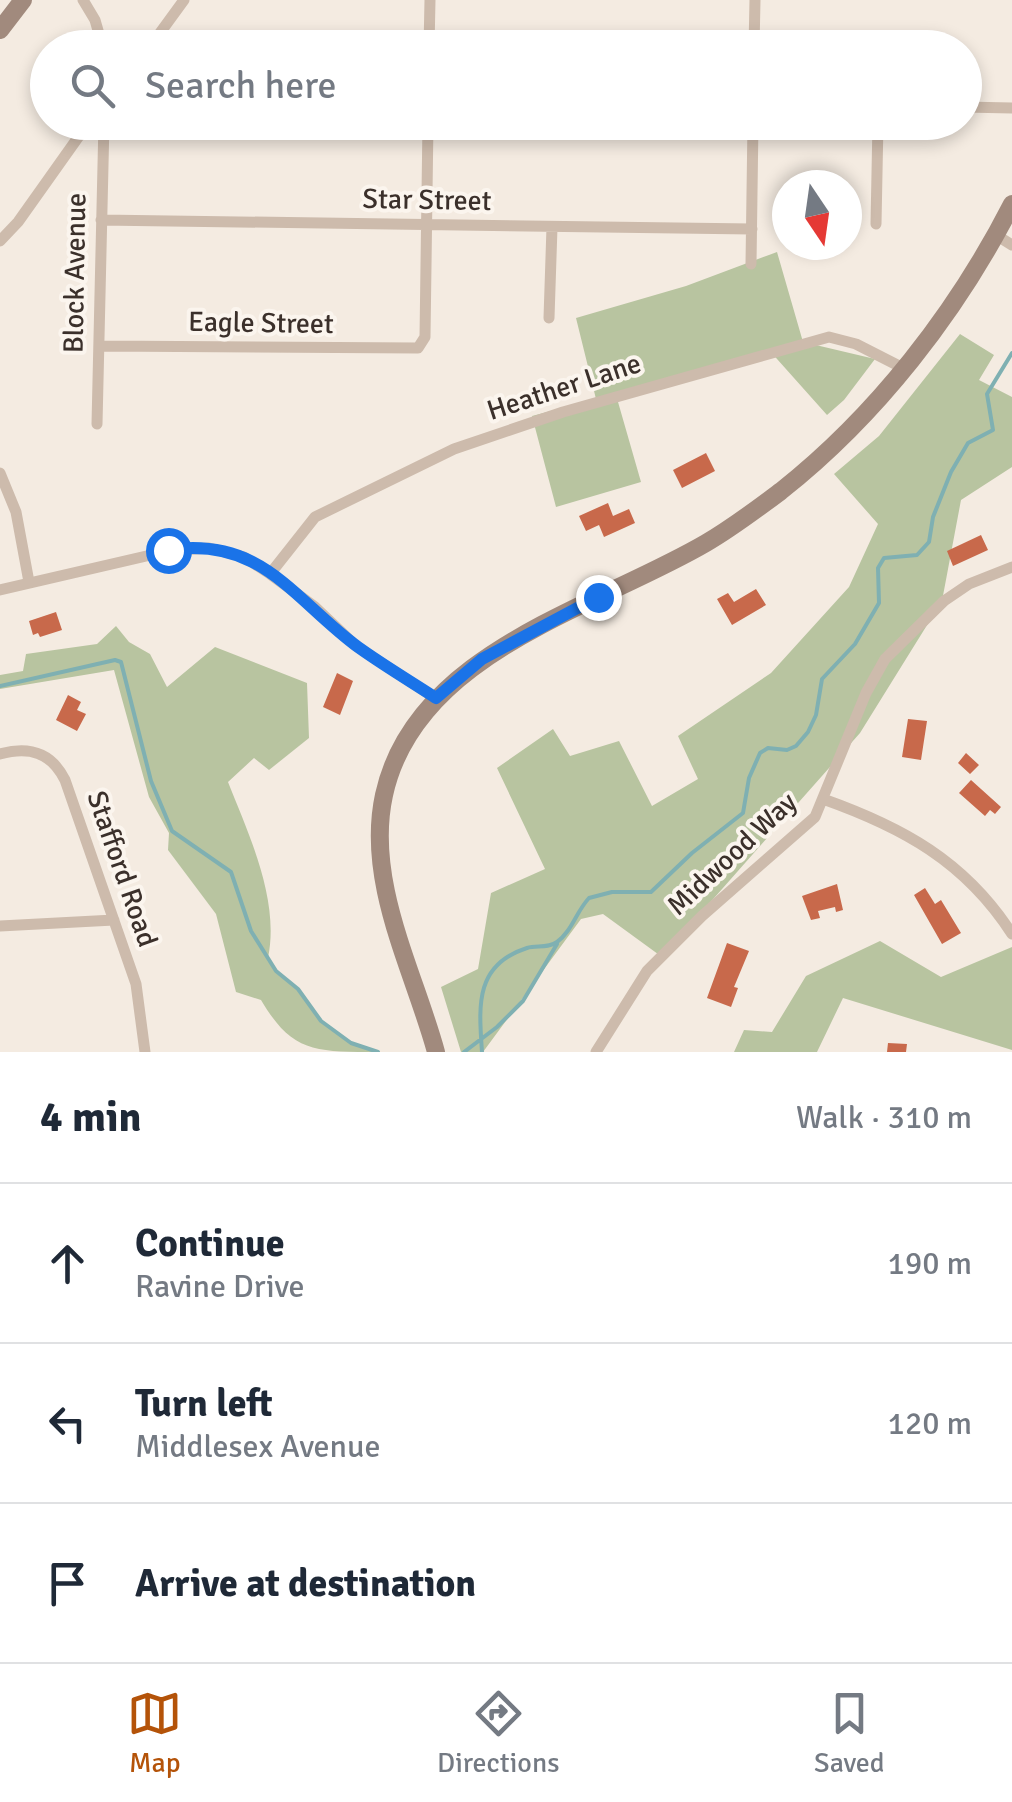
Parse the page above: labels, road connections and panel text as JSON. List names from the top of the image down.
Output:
{
  "streets": {
    "street": [
      "Star Street",
      "Block Avenue",
      "Eagle Street",
      "Heather Lane",
      "Midwood Way",
      "Stafford Road"
    ]
  },
  "crossings": [
    ["Star Street", "Block Avenue"],
    ["Star Street", "Eagle Street"],
    ["Block Avenue", "Eagle Street"]
  ],
  "north": "bottom",
  "page": {
    "search": "Search here",
    "heading": ["4 min", "Walk · 310 m"],
    "list": [
      ["Continue", "Ravine Drive", "190 m"],
      ["Turn left", "Middlesex Avenue", "120 m"],
      "Arrive at destination"
    ],
    "nav": ["Map", "Directions", "Saved"]
  }
}
